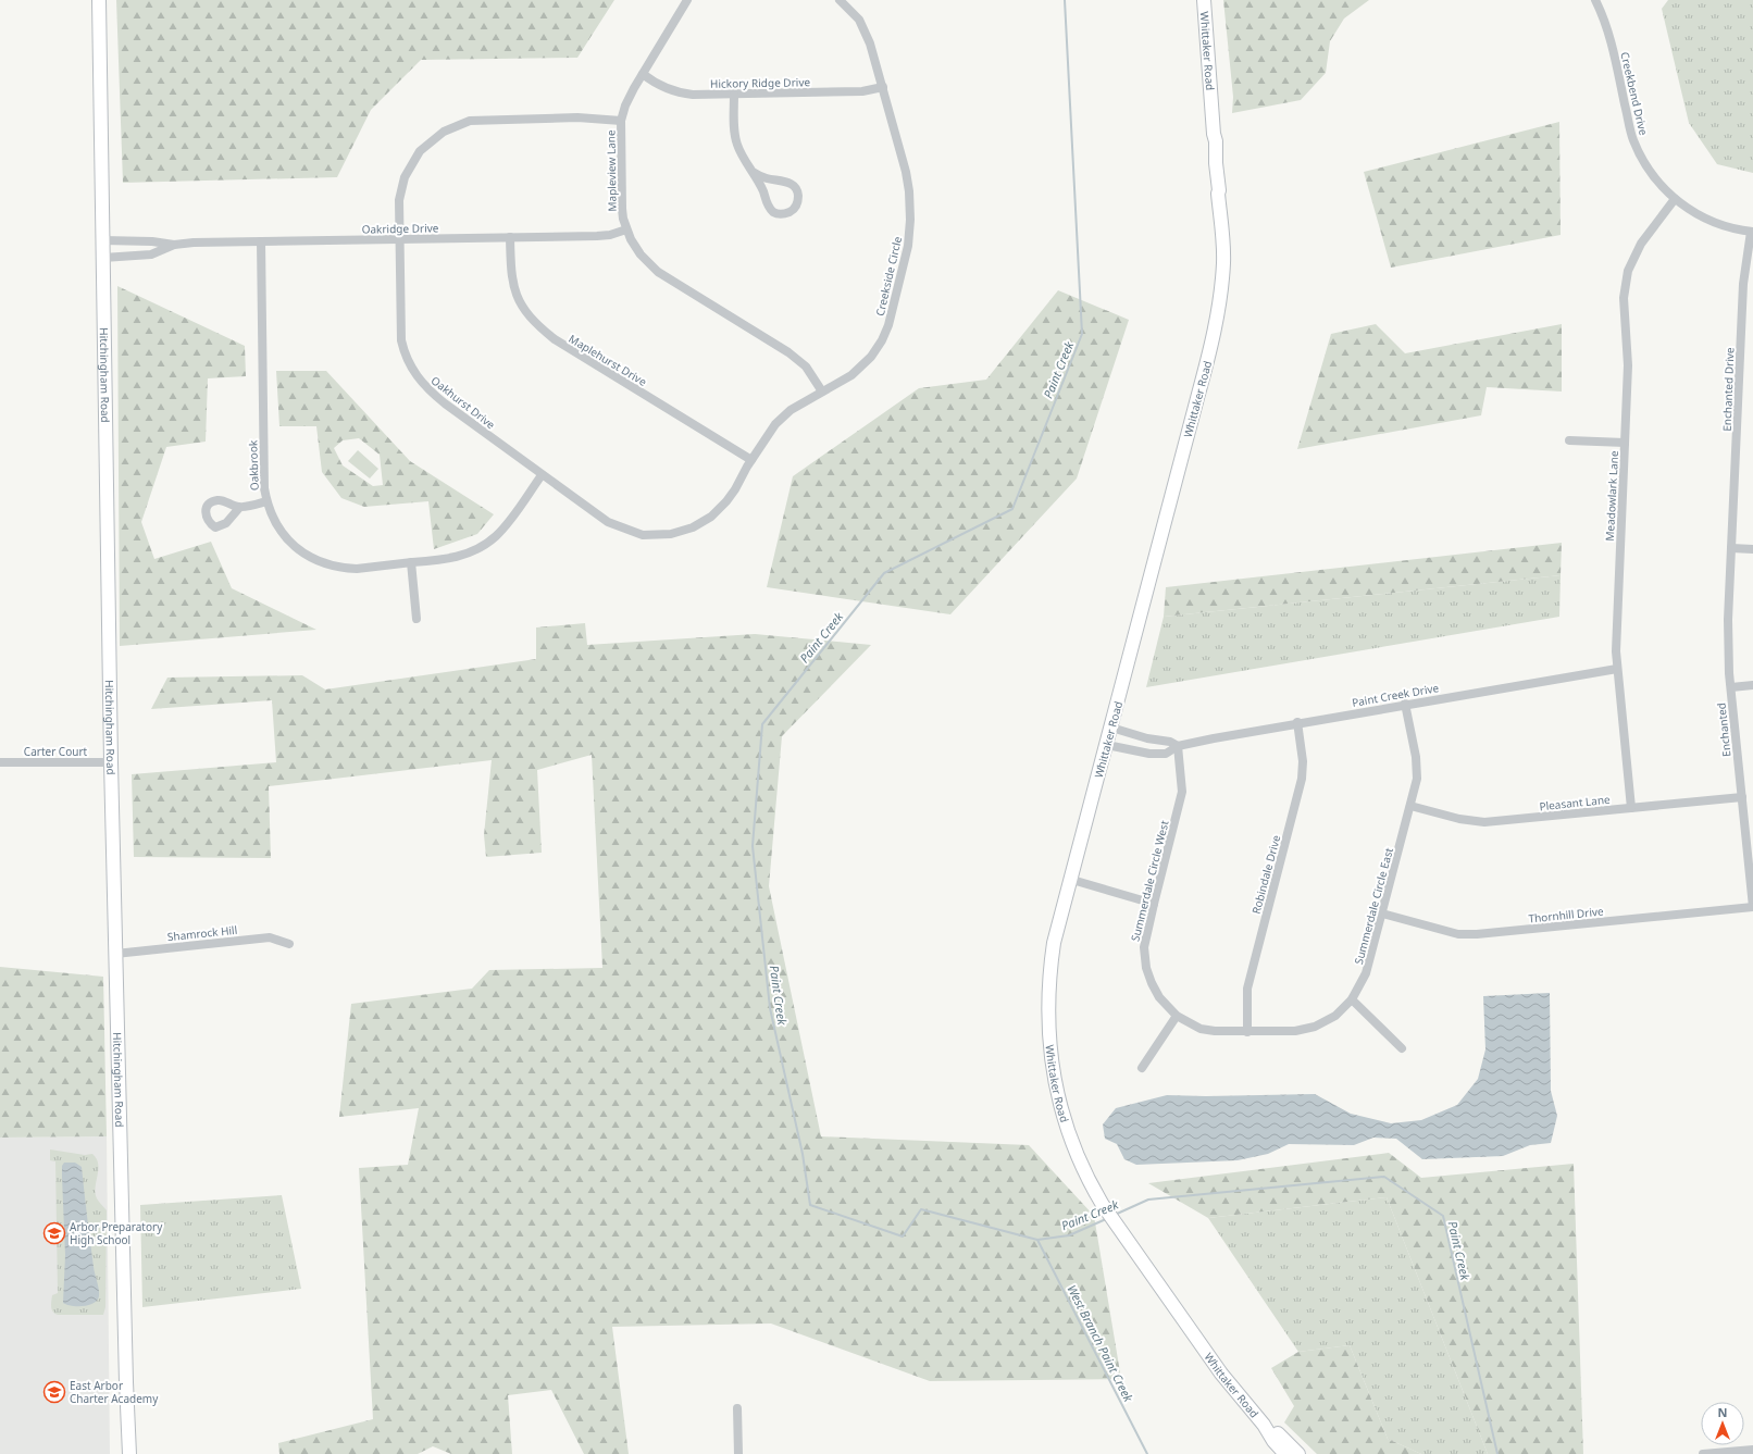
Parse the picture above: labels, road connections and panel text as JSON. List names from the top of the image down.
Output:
{
  "streets": {
    "main road": ["Whittaker Road", "Hitchingham Road"],
    "street": [
      "Hickory Ridge Drive",
      "Creekbend Drive",
      "Mapleview Lane",
      "Oakridge Drive",
      "Creekside Circle",
      "Maplehurst Drive",
      "Enchanted Drive",
      "Oakhurst Drive",
      "Oakbrook",
      "Meadowlark Lane",
      "Paint Creek Drive",
      "Enchanted",
      "Carter Court",
      "Pleasant Lane",
      "Robindale Drive",
      "Summerdale Circle West",
      "Summerdale Circle East",
      "Thornhill Drive",
      "Shamrock Hill"
    ]
  },
  "crossings": [
    ["Whittaker Road", "Paint Creek Drive"],
    ["Hickory Ridge Drive", "Mapleview Lane"],
    ["Hickory Ridge Drive", "Creekside Circle"],
    ["Creekbend Drive", "Enchanted Drive"],
    ["Creekbend Drive", "Meadowlark Lane"],
    ["Mapleview Lane", "Oakridge Drive"],
    ["Mapleview Lane", "Creekside Circle"],
    ["Mapleview Lane", "Oakhurst Drive"],
    ["Oakridge Drive", "Maplehurst Drive"],
    ["Oakridge Drive", "Hitchingham Road"],
    ["Oakridge Drive", "Oakhurst Drive"],
    ["Oakridge Drive", "Oakbrook"],
    ["Creekside Circle", "Maplehurst Drive"],
    ["Creekside Circle", "Oakhurst Drive"],
    ["Maplehurst Drive", "Oakhurst Drive"],
    ["Hitchingham Road", "Carter Court"],
    ["Hitchingham Road", "Shamrock Hill"],
    ["Enchanted Drive", "Enchanted"],
    ["Oakhurst Drive", "Oakbrook"],
    ["Meadowlark Lane", "Paint Creek Drive"],
    ["Meadowlark Lane", "Pleasant Lane"],
    ["Paint Creek Drive", "Robindale Drive"],
    ["Paint Creek Drive", "Summerdale Circle West"],
    ["Paint Creek Drive", "Summerdale Circle East"],
    ["Enchanted", "Pleasant Lane"],
    ["Enchanted", "Thornhill Drive"],
    ["Pleasant Lane", "Summerdale Circle East"],
    ["Robindale Drive", "Summerdale Circle West"],
    ["Robindale Drive", "Summerdale Circle East"],
    ["Summerdale Circle West", "Summerdale Circle East"],
    ["Summerdale Circle East", "Thornhill Drive"]
  ],
  "water": ["Paint Creek", "West Branch Paint Creek"],
  "places": {
    "school or university": ["Arbor Preparatory High School", "East Arbor Charter Academy"]
  },
  "north": "top"
}
